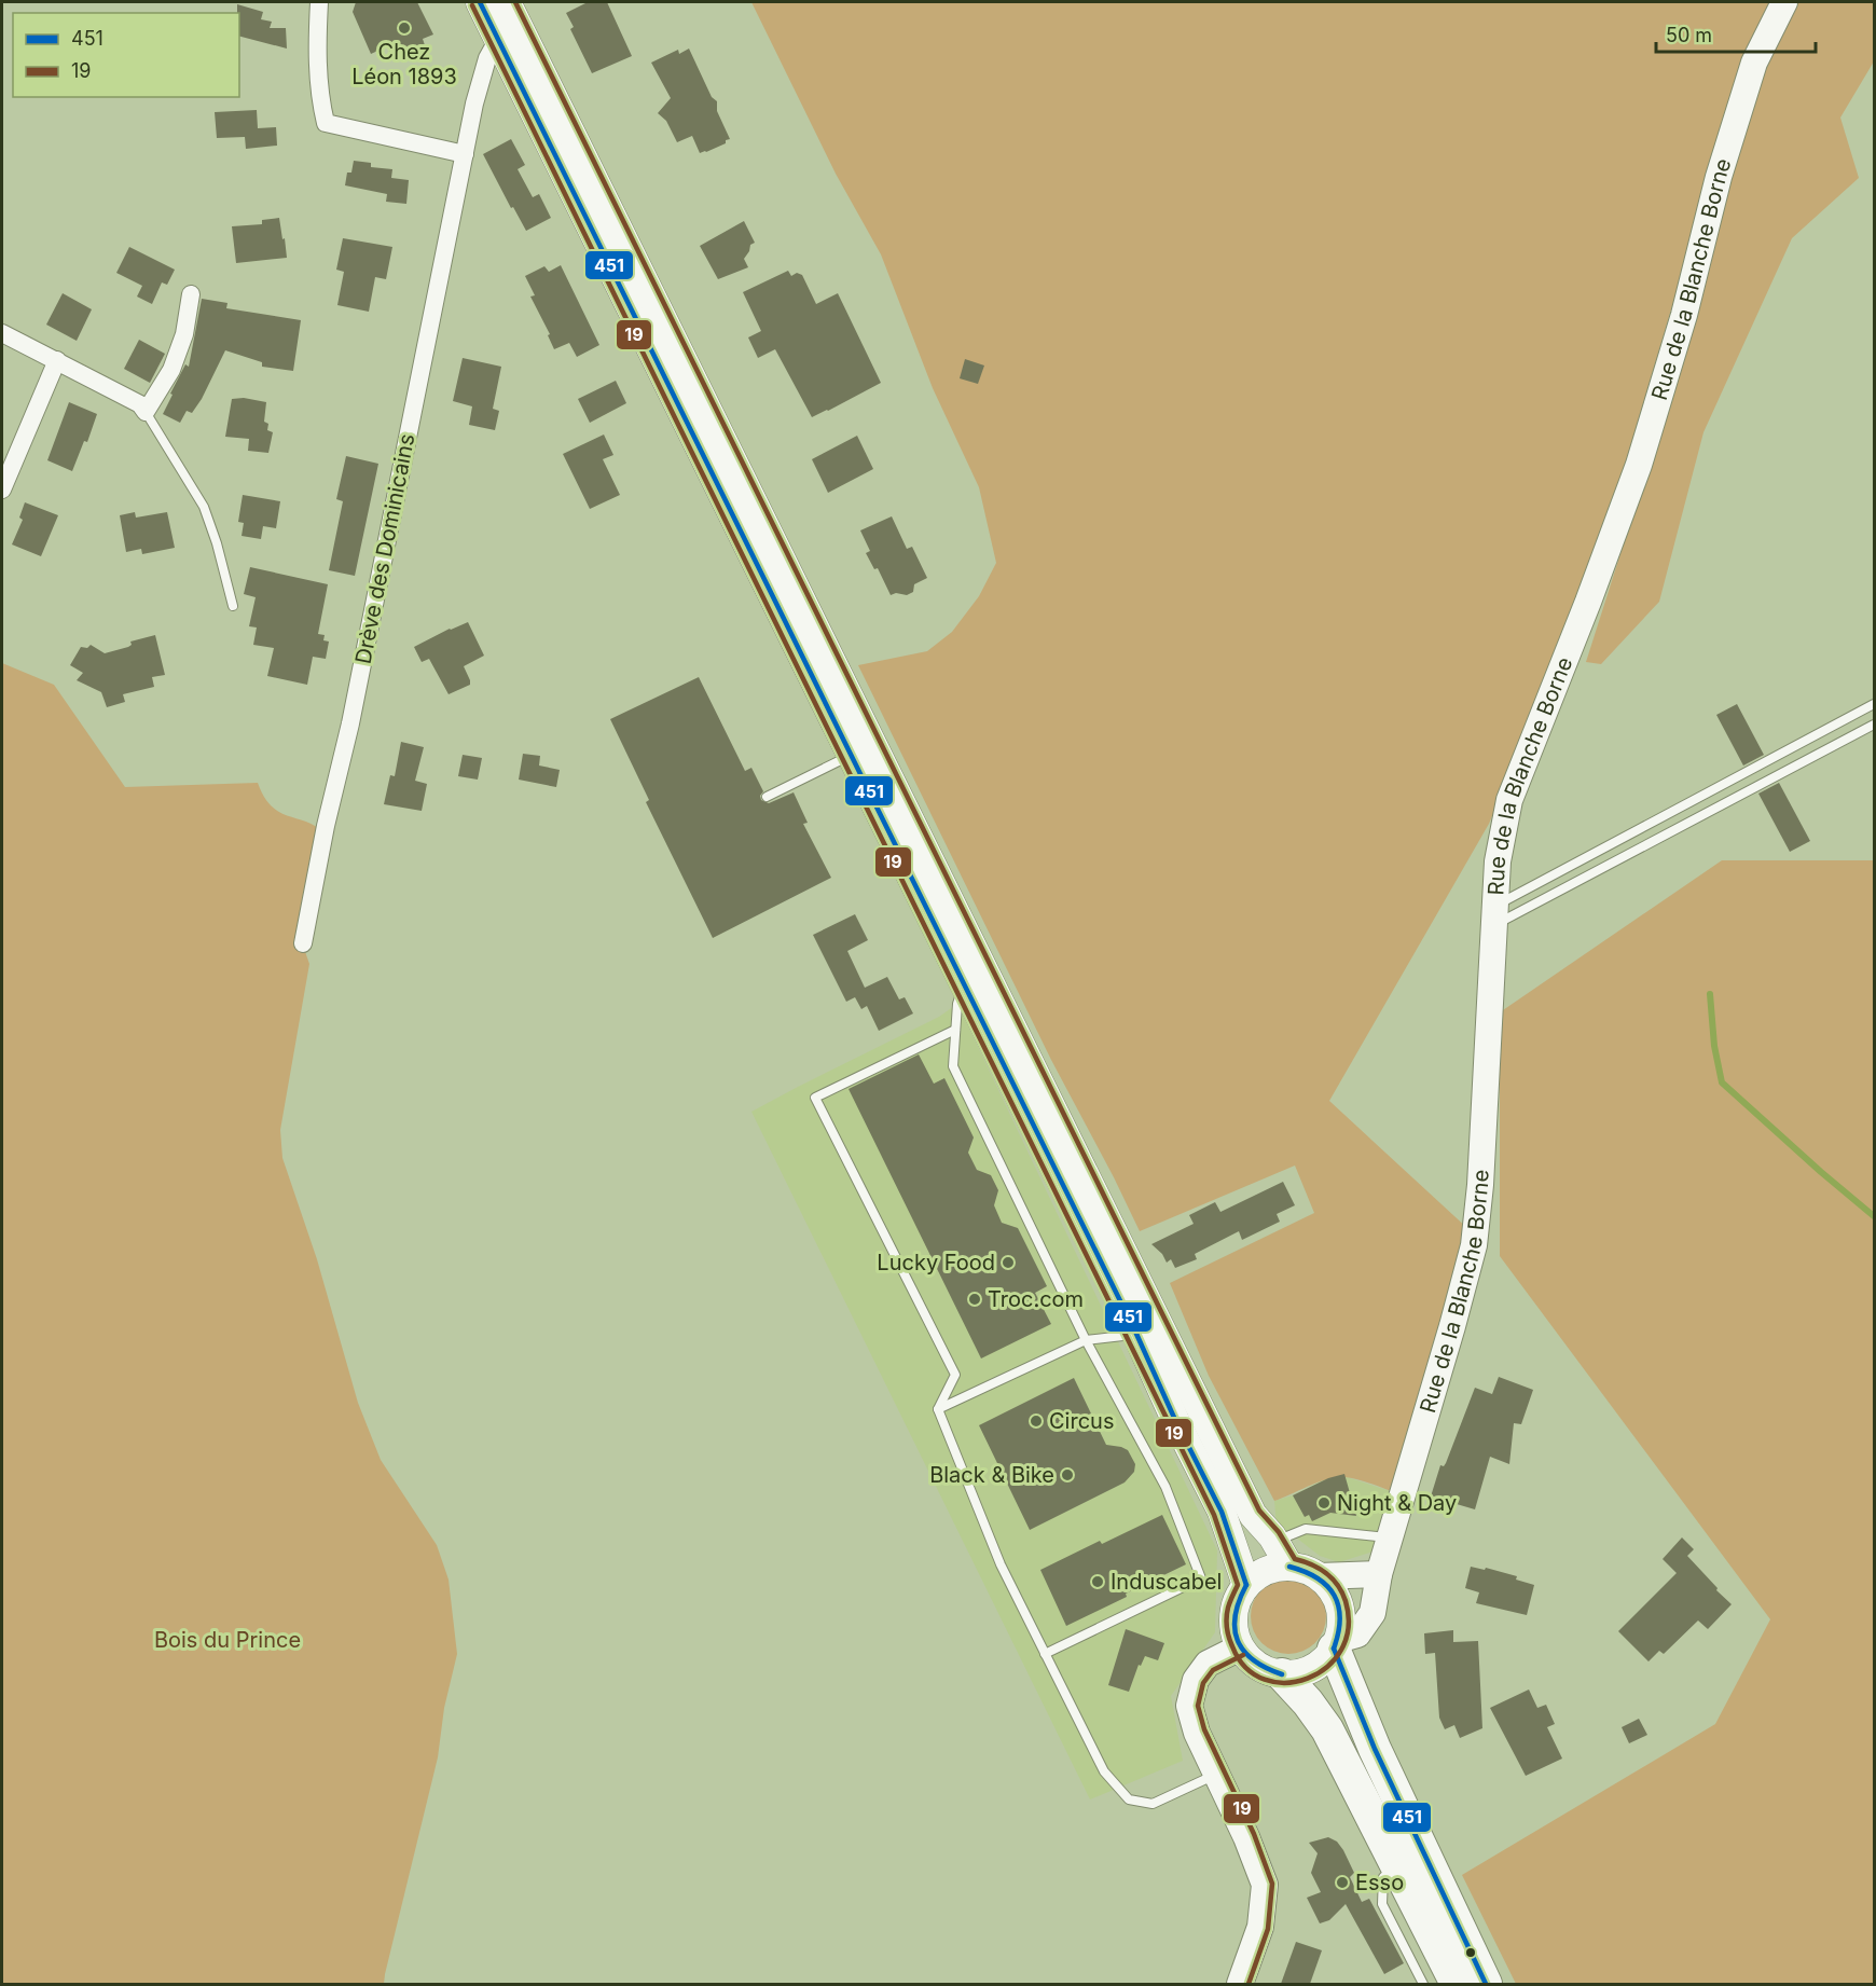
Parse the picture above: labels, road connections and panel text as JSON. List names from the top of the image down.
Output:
{
  "streets": {
    "street": ["Rue de la Blanche Borne", "Drève des Dominicains"]
  },
  "parks": ["Bois du Prince"],
  "places": [
    "Chez Léon 1893",
    "Lucky Food",
    "Troc.com",
    "Circus",
    "Black & Bike",
    "Night & Day",
    "Induscabel",
    "Esso"
  ],
  "lines": ["transit line 451", "transit line 19"],
  "legend": ["451", "19"],
  "scale_bar": "50 m"
}
